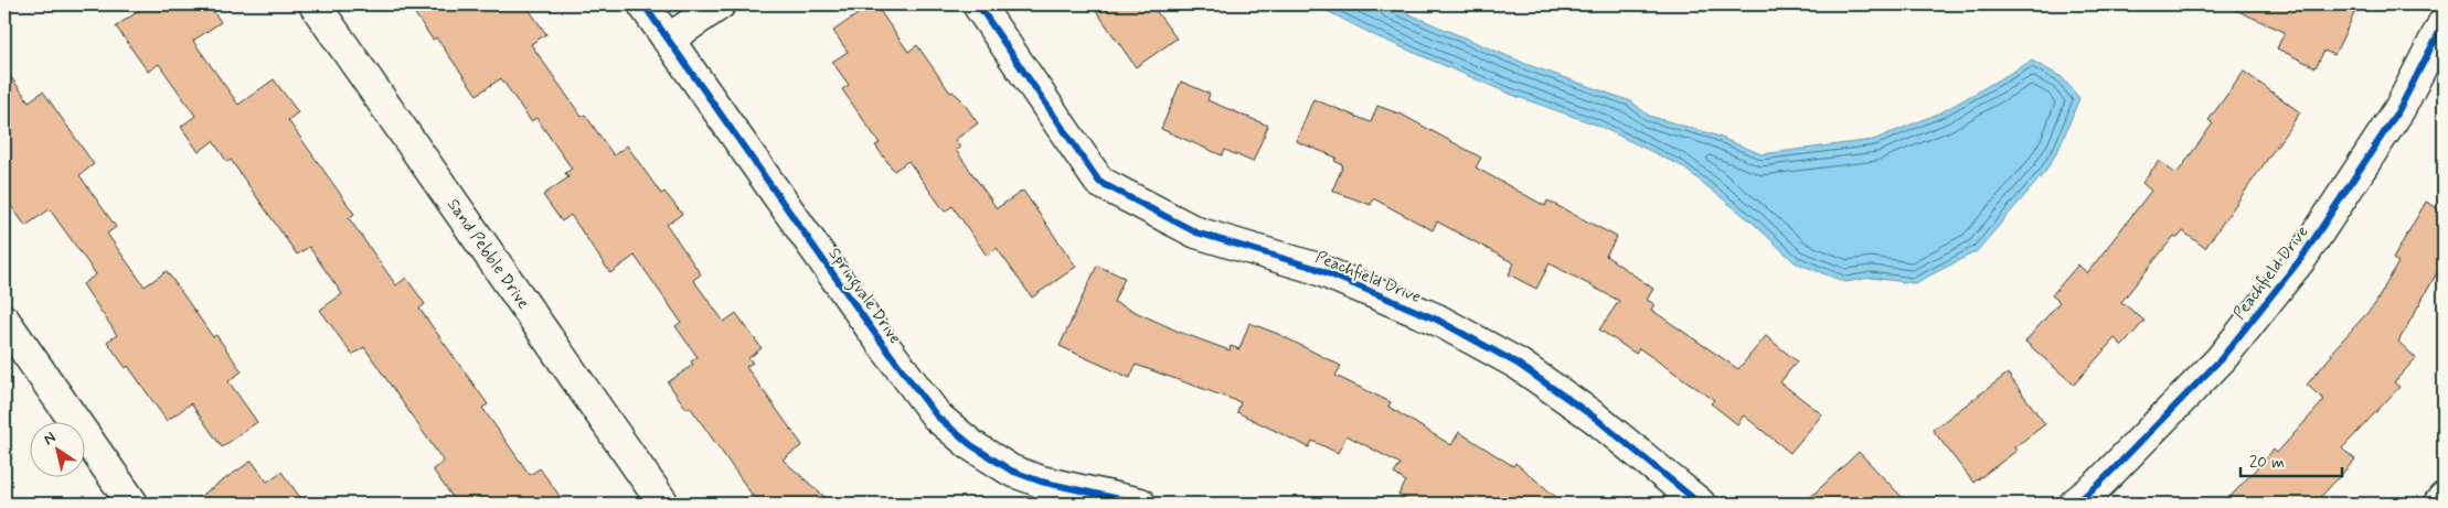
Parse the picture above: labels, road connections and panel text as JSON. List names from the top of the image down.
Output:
{
  "streets": {
    "street": ["Sand Pebble Drive", "Peachfield Drive", "Springvale Drive"]
  },
  "scale_bar": "20 m",
  "north": "top left"
}
